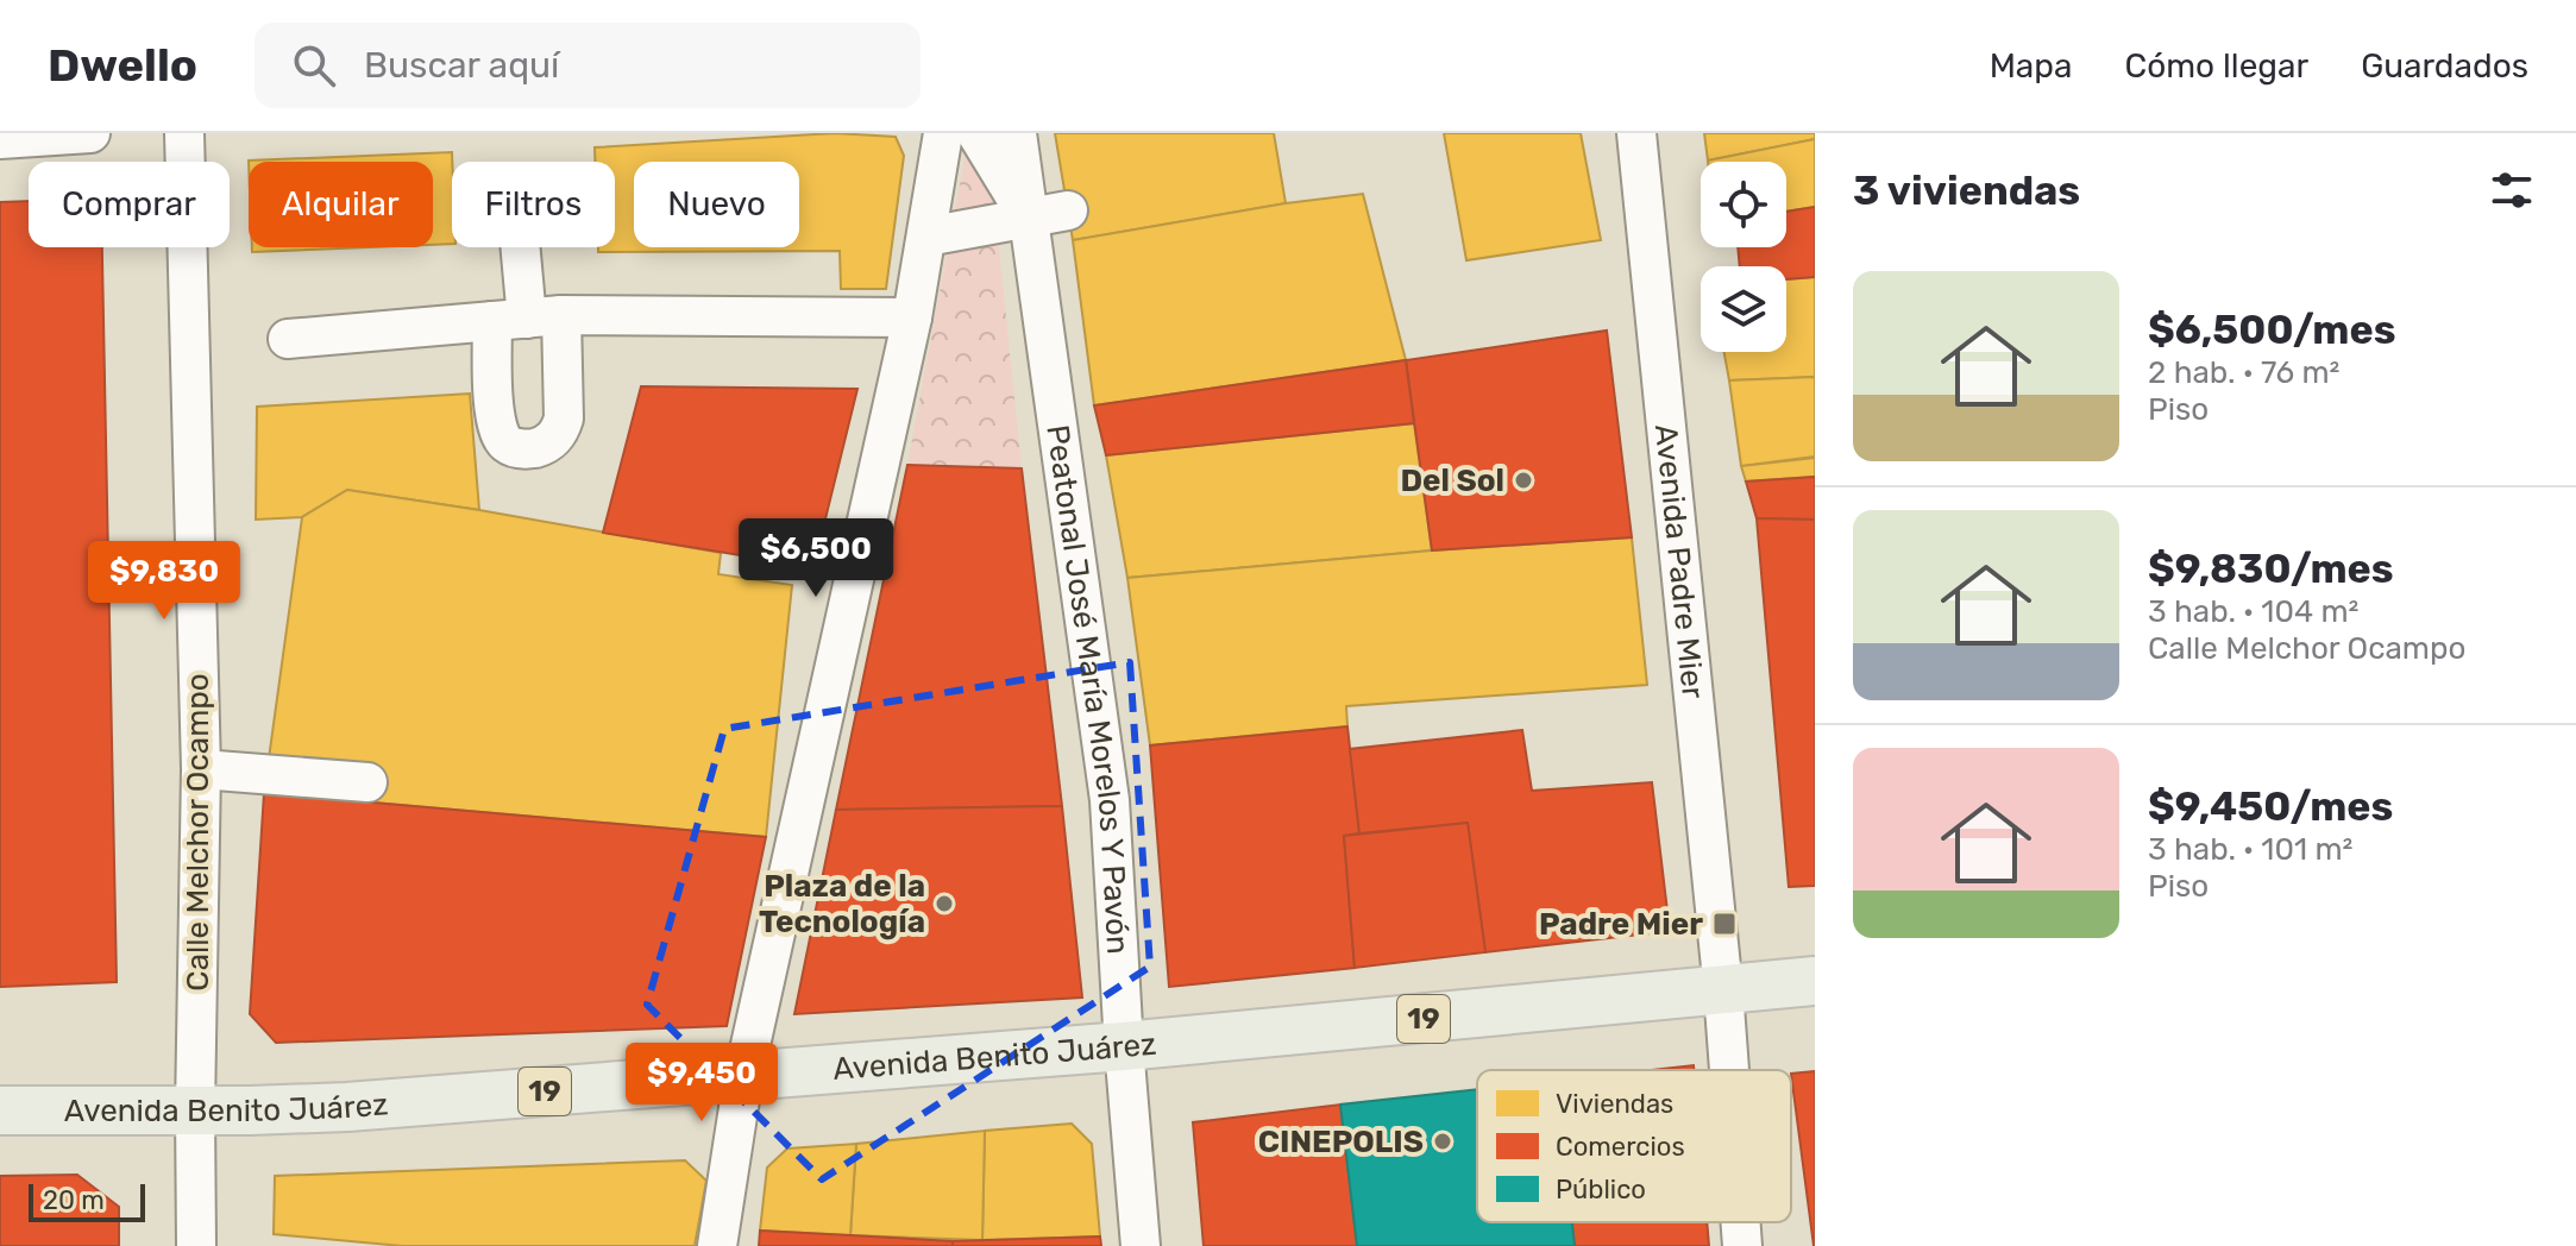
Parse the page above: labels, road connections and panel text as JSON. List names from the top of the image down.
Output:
{
  "streets": {
    "main road": ["19", "Avenida Benito Juárez"],
    "street": ["Avenida Padre Mier", "Peatonal José María Morelos Y Pavón", "Calle Melchor Ocampo"]
  },
  "crossings": [
    ["Avenida Padre Mier", "Avenida Benito Juárez"],
    ["Peatonal José María Morelos Y Pavón", "Avenida Benito Juárez"],
    ["Calle Melchor Ocampo", "Avenida Benito Juárez"]
  ],
  "places": {
    "other": ["Del Sol", "Plaza de la Tecnología", "CINEPOLIS"],
    "transit": ["Padre Mier"]
  },
  "legend": ["Viviendas", "Comercios", "Público"],
  "scale_bar": "20 m",
  "page": {
    "header": "Dwello",
    "search": "Buscar aquí",
    "nav": ["Mapa", "Cómo llegar", "Guardados"],
    "heading": "3 viviendas",
    "chip": [
      "Comprar",
      "Alquilar",
      "Filtros",
      "Nuevo"
    ],
    "list": [
      {
        "name": "$6,500/mes",
        "note": "2 hab. · 76 m² · Piso"
      },
      {
        "name": "$9,830/mes",
        "note": "3 hab. · 104 m² · Calle Melchor Ocampo"
      },
      {
        "name": "$9,450/mes",
        "note": "3 hab. · 101 m² · Piso"
      }
    ],
    "price": ["$6,500", "$9,830", "$9,450"],
    "scale": "20 m"
  }
}
